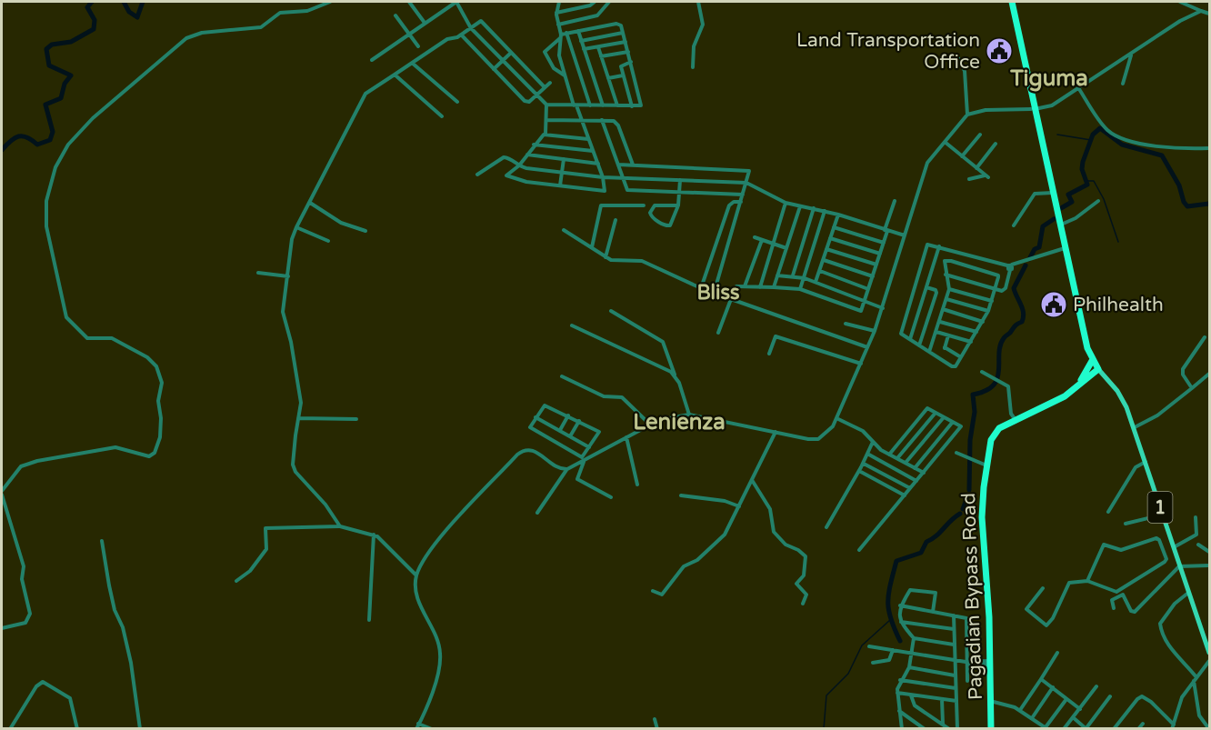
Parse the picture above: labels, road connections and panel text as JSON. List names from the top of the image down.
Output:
{
  "streets": {
    "highway": ["1", "Pagadian Bypass Road"]
  },
  "crossings": [
    ["1", "Pagadian Bypass Road"]
  ],
  "districts": ["Tiguma", "Bliss", "Lenienza"],
  "places": {
    "public building": ["Land Transportation Office", "Philhealth"]
  }
}
